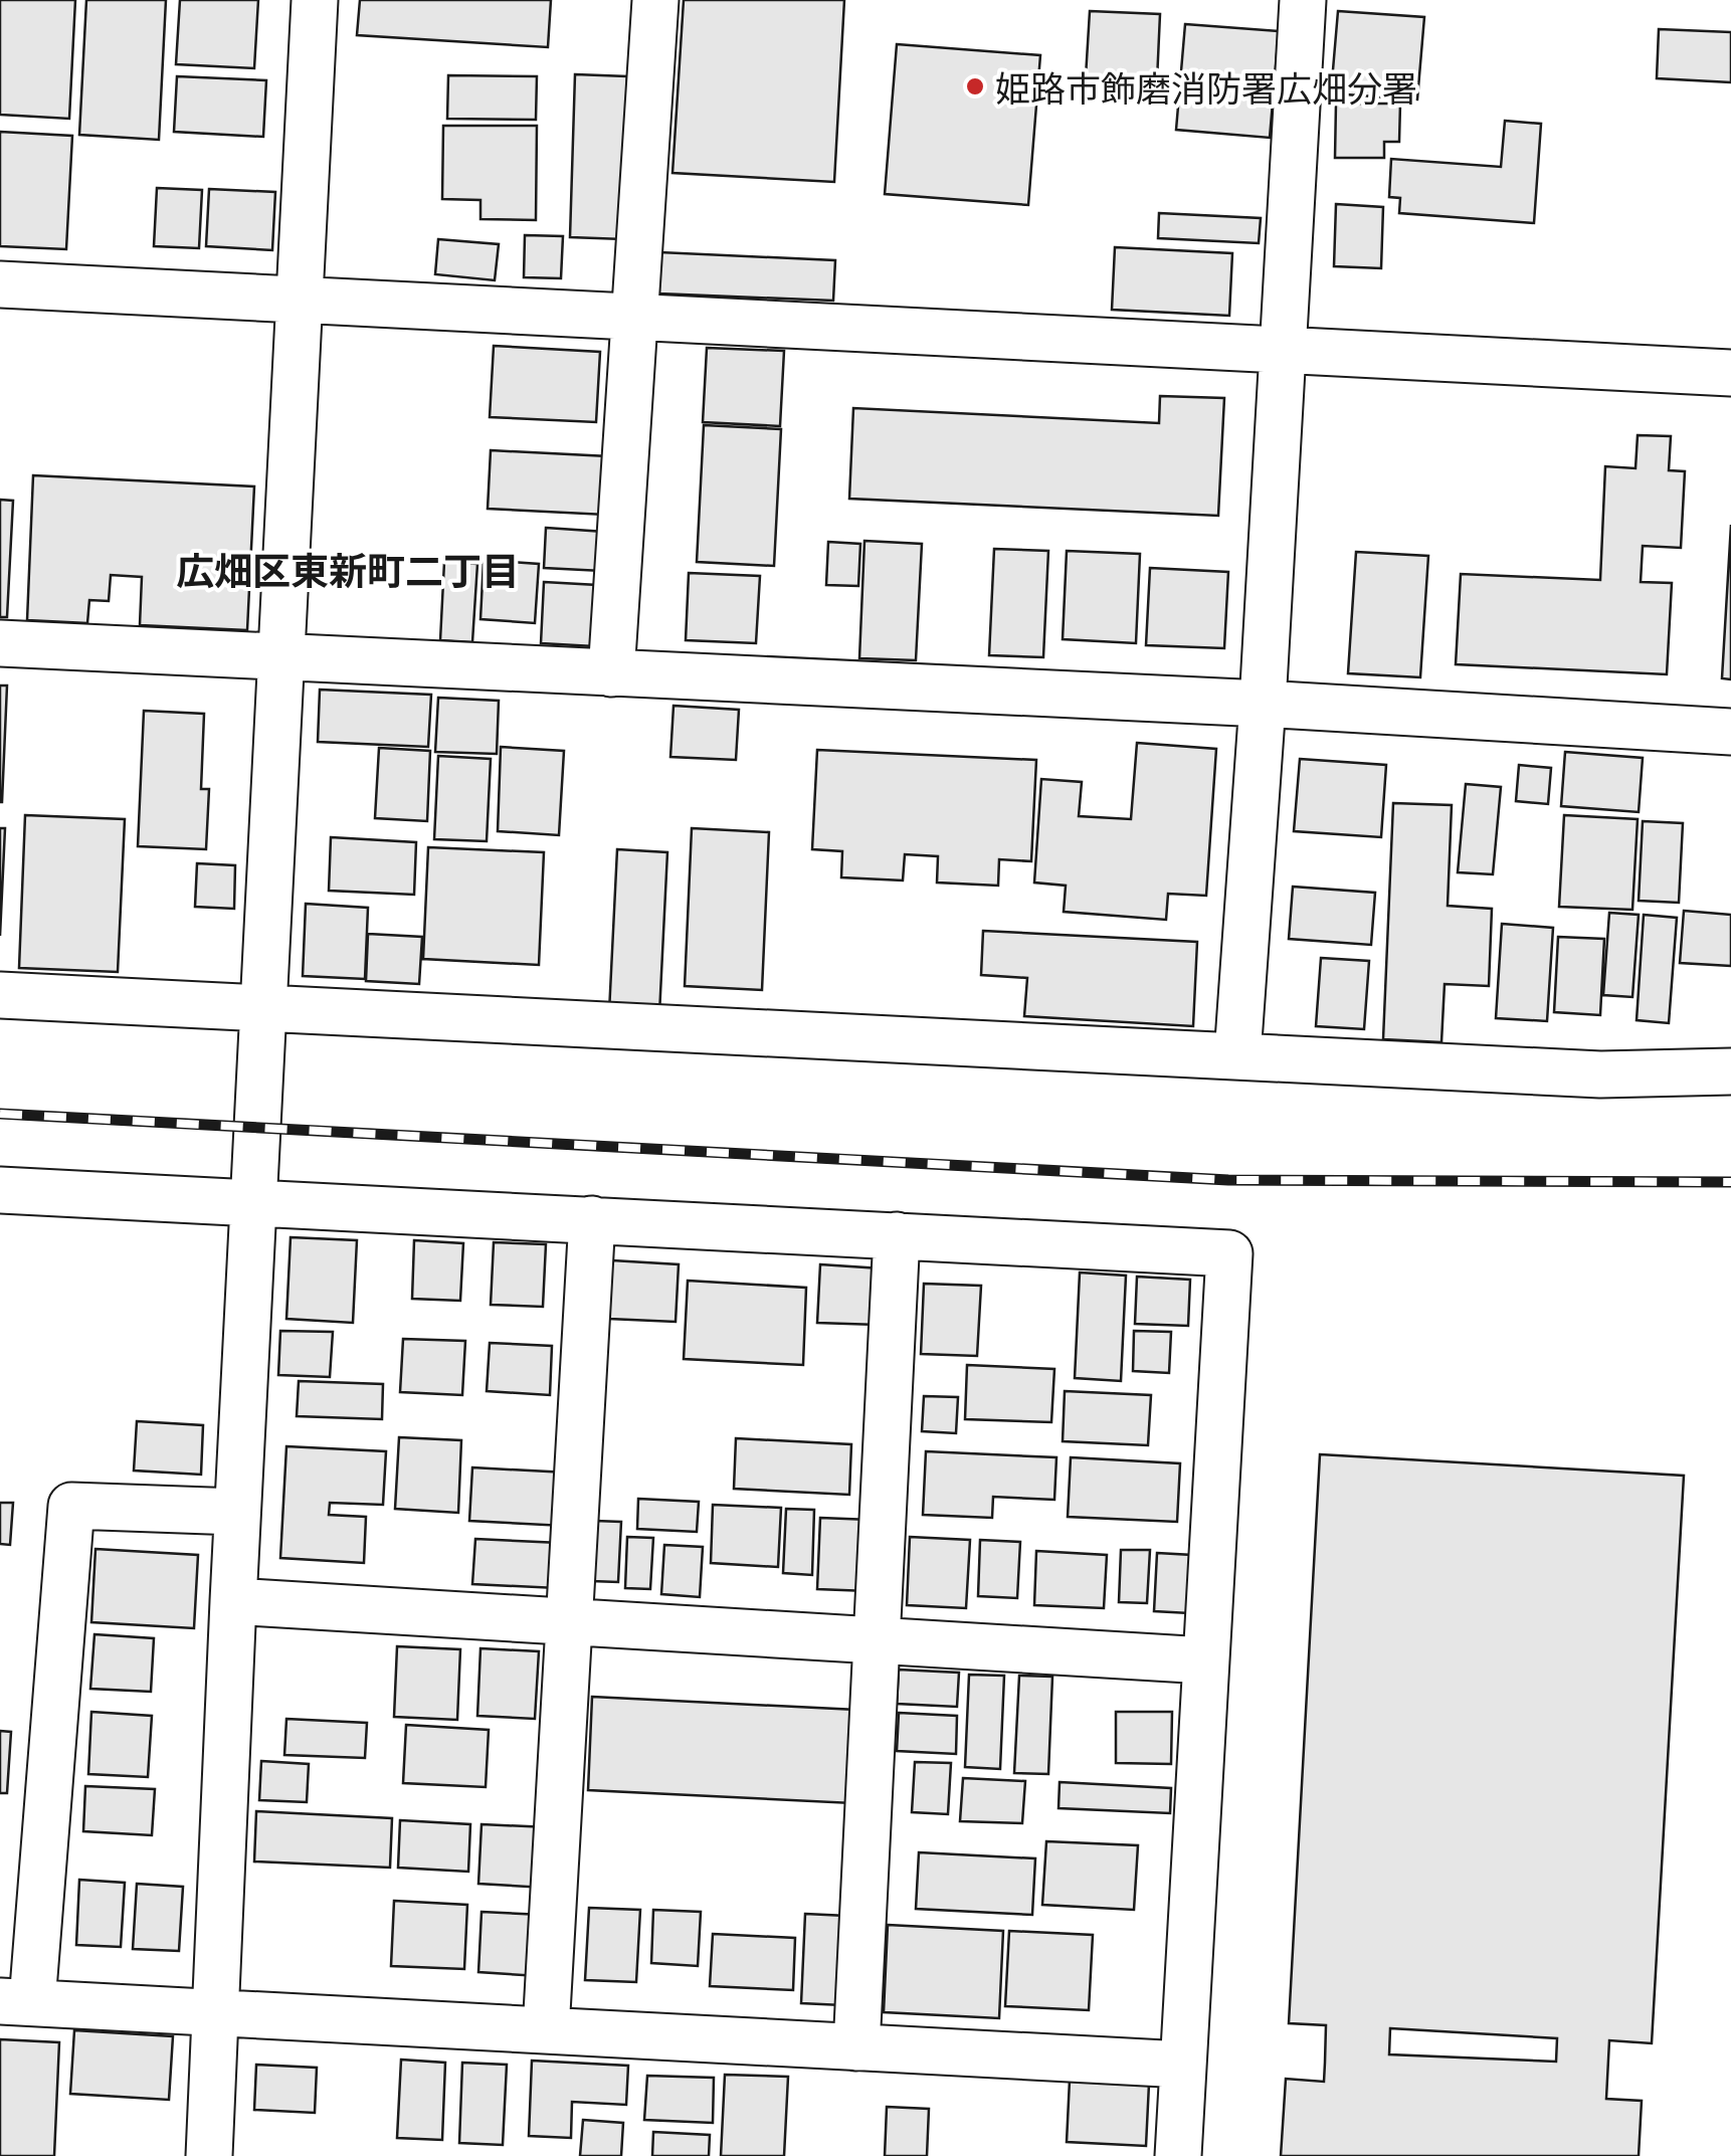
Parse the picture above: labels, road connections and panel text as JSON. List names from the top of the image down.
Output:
{
  "districts": ["広畑区東新町二丁目"],
  "places": ["姫路市飾磨消防署広畑分署"]
}
